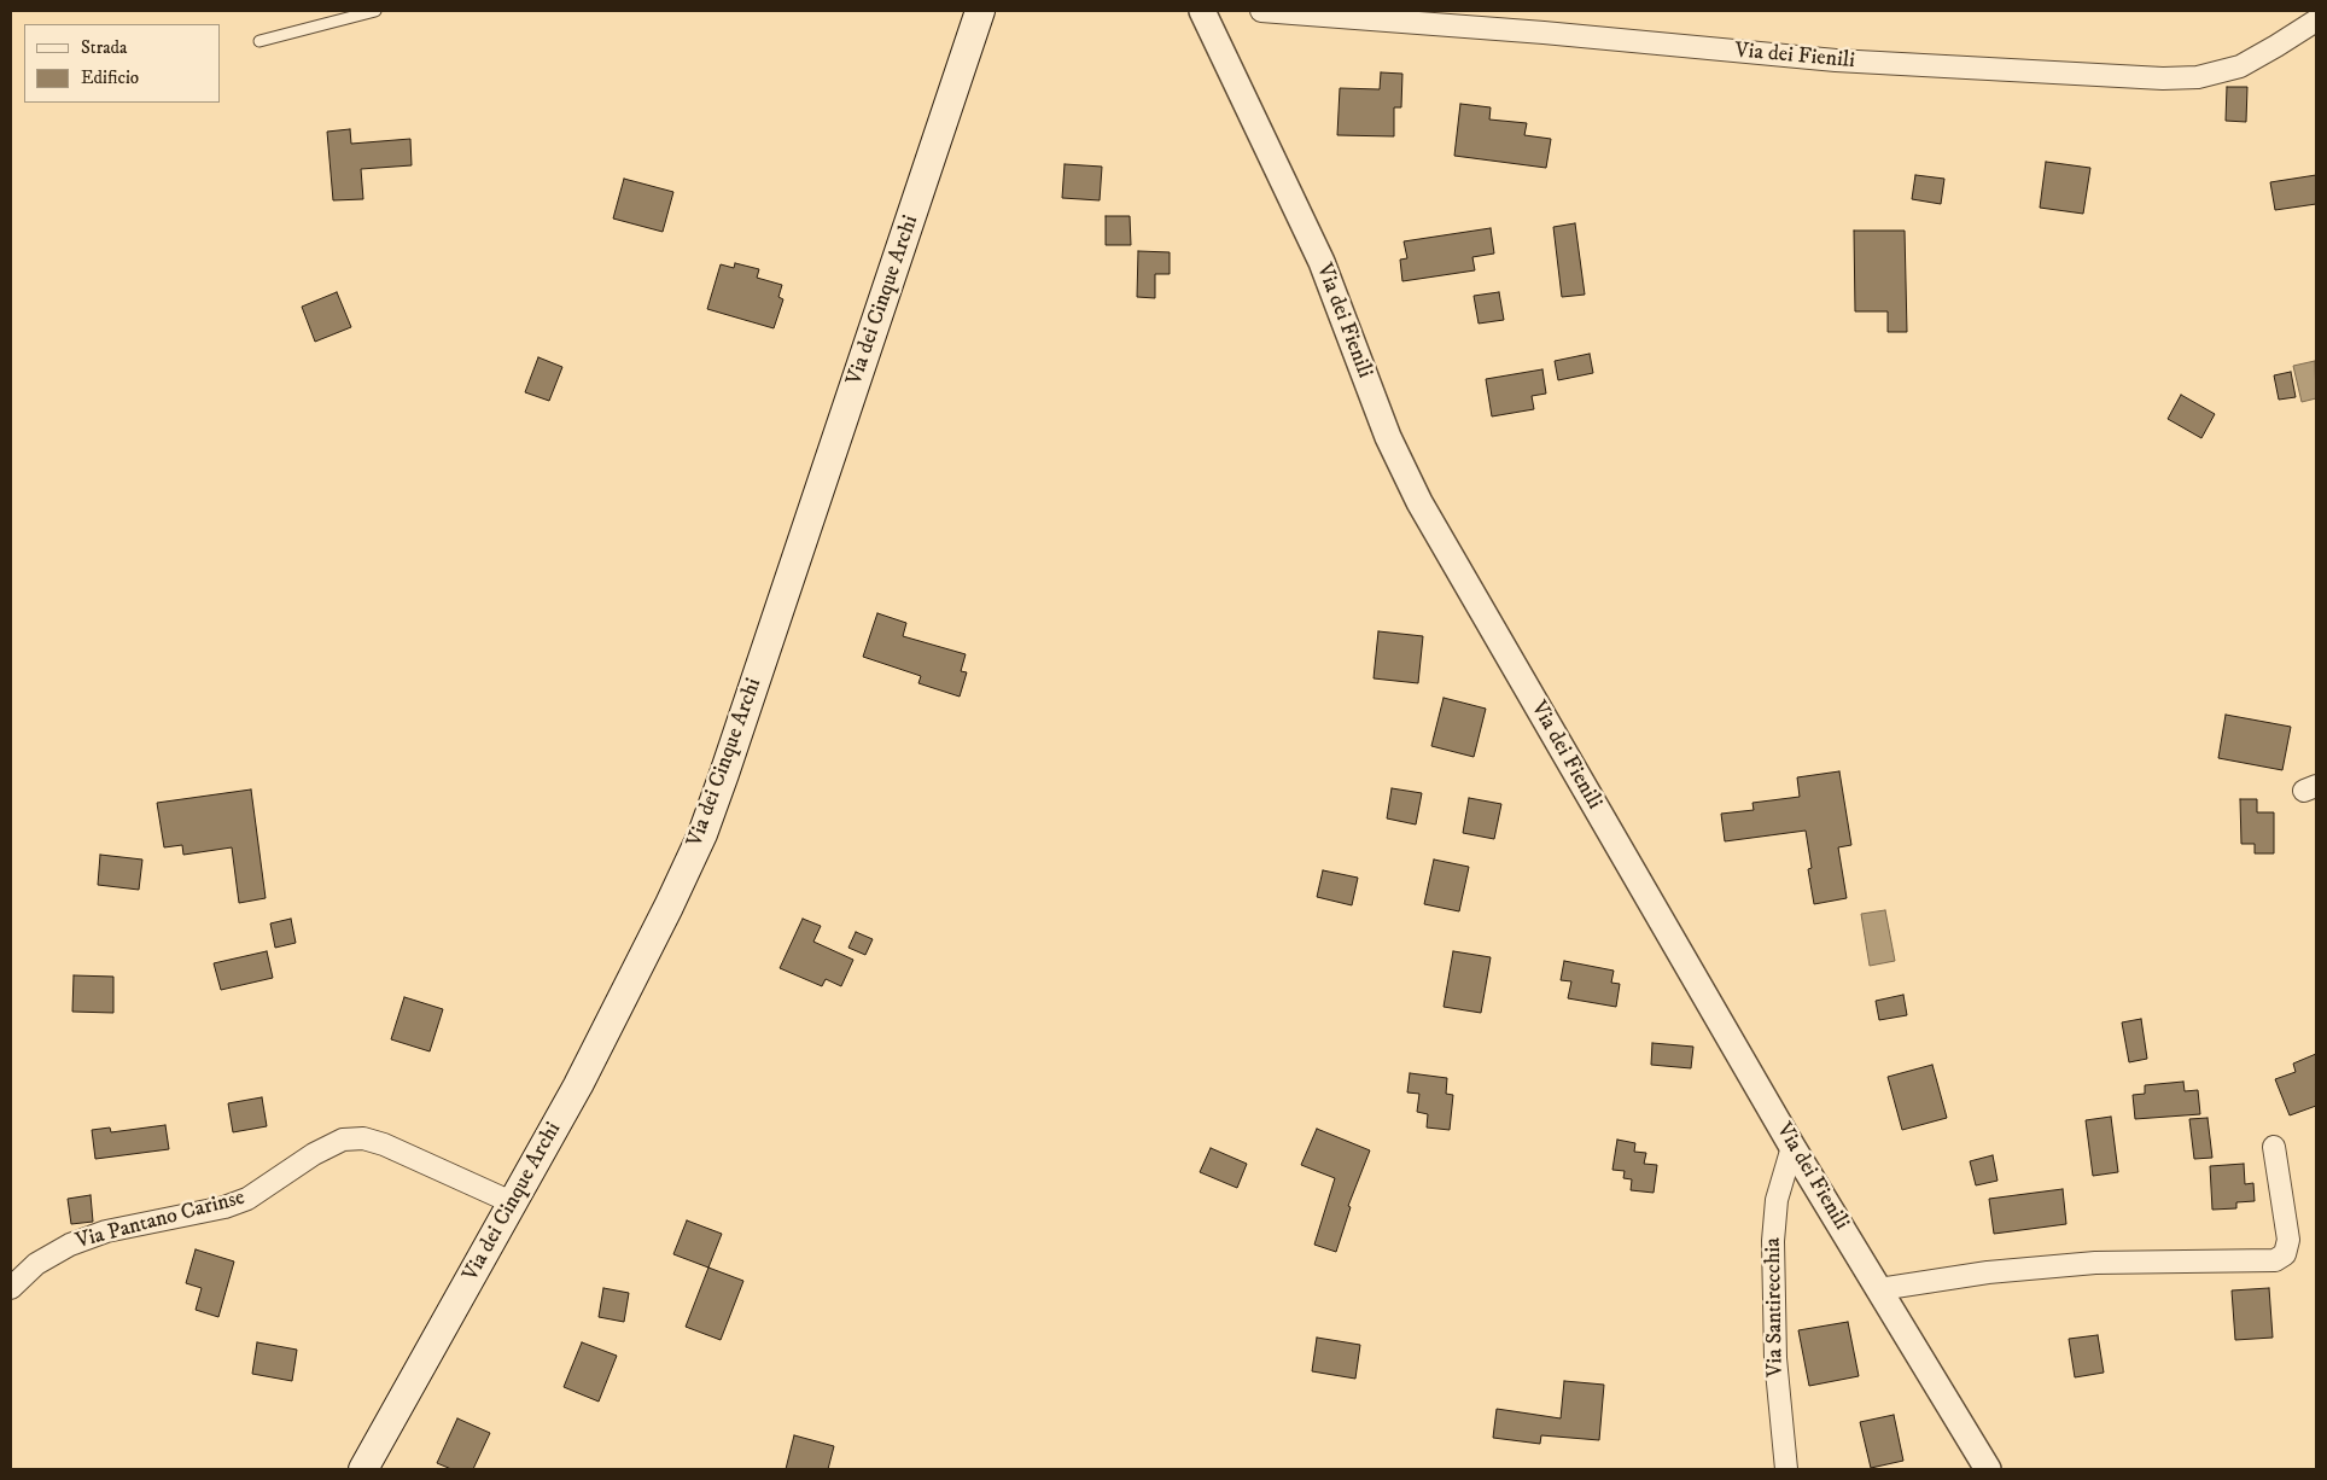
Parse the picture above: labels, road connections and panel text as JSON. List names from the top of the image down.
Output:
{
  "streets": {
    "main road": ["Via dei Cinque Archi"],
    "street": ["Via dei Fienili", "Via Pantano Carinse", "Via Santirecchia"]
  },
  "crossings": [
    ["Via dei Fienili", "Via Santirecchia"],
    ["Via dei Cinque Archi", "Via Pantano Carinse"]
  ],
  "legend": ["Strada", "Edificio"]
}
